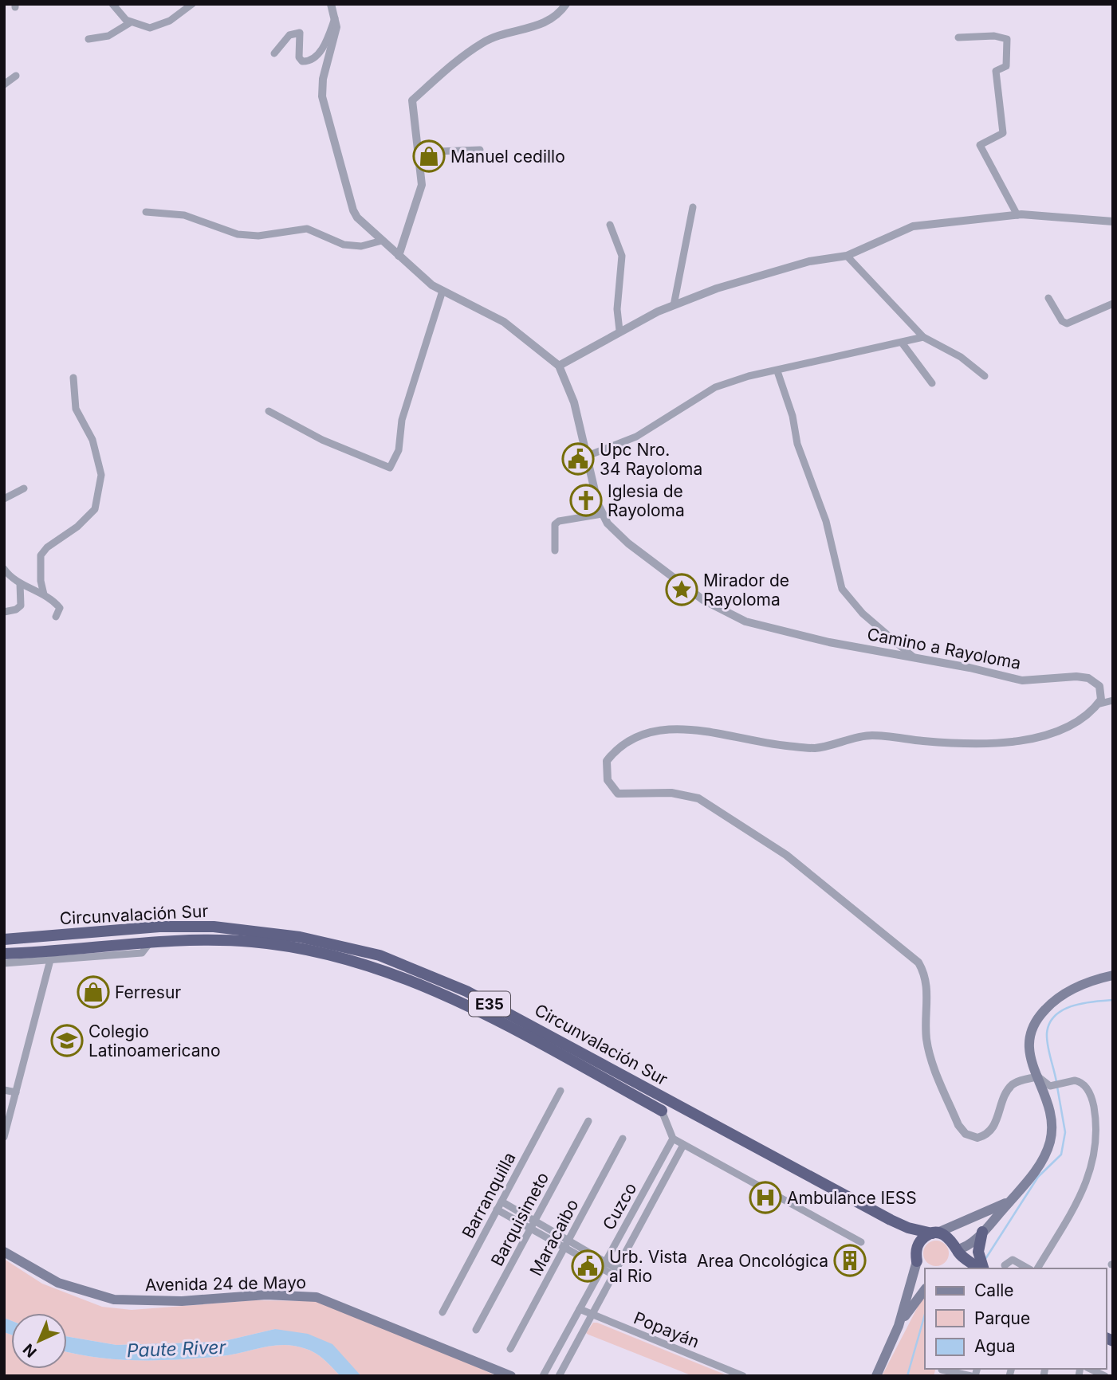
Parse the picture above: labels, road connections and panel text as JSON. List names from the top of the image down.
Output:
{
  "streets": {
    "highway": ["Circunvalación Sur", "E35"],
    "main road": ["Avenida 24 de Mayo"],
    "street": [
      "Camino a Rayoloma",
      "Barranquilla",
      "Cuzco",
      "Barquisimeto",
      "Maracaibo",
      "Popayán"
    ]
  },
  "crossings": [
    ["Circunvalación Sur", "E35"],
    ["Cuzco", "Popayán"]
  ],
  "water": ["Paute River"],
  "places": {
    "shop": ["Manuel cedillo", "Ferresur"],
    "public building": ["Upc Nro. 34 Rayoloma", "Urb. Vista al Rio"],
    "church": ["Iglesia de Rayoloma"],
    "place": ["Mirador de Rayoloma"],
    "school or university": ["Colegio Latinoamericano"],
    "hospital": ["Ambulance IESS"],
    "building": ["Area Oncológica"]
  },
  "legend": ["Calle", "Parque", "Agua"],
  "north": "bottom left"
}
